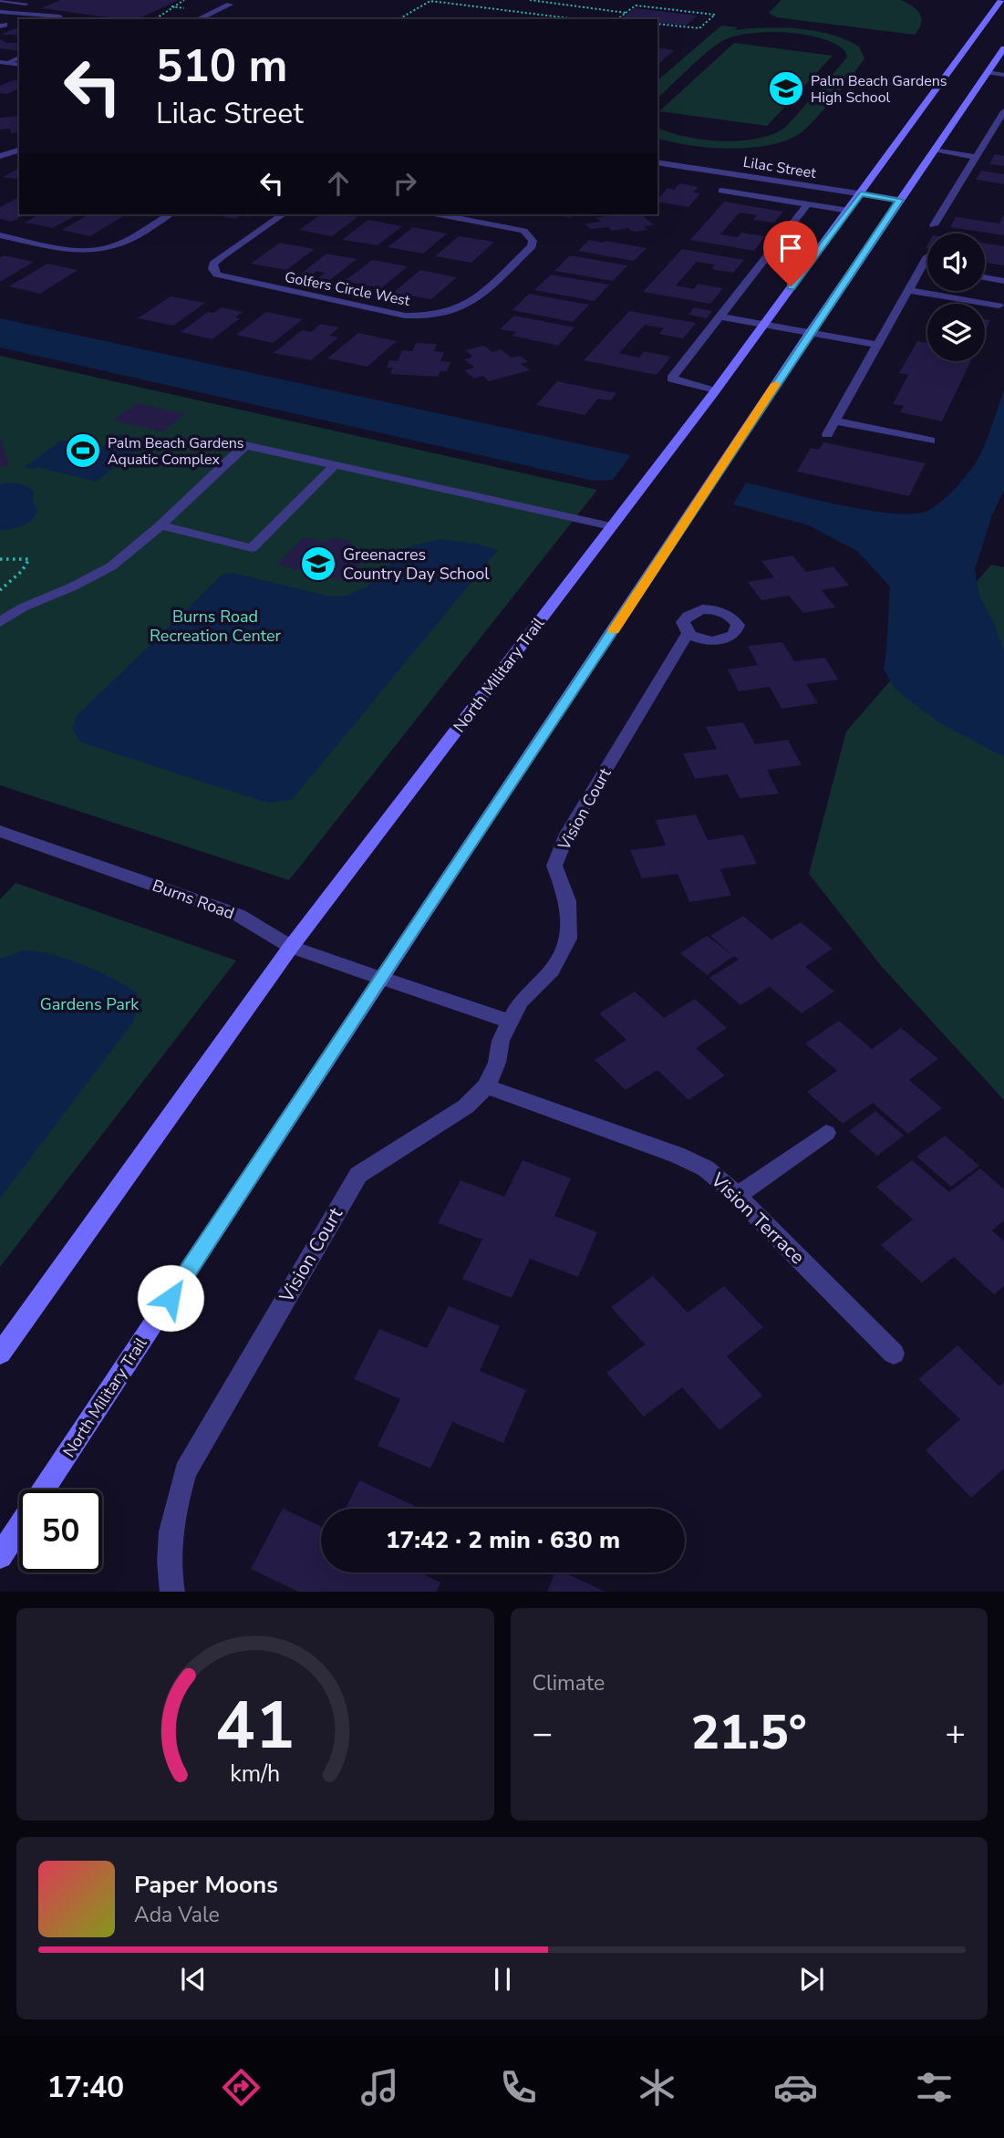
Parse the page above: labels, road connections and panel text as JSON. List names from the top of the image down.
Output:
{
  "streets": {
    "main road": ["North Military Trail"],
    "street": [
      "Lilac Street",
      "Golfers Circle West",
      "Vision Court",
      "Burns Road",
      "Vision Terrace"
    ]
  },
  "crossings": [
    ["Lilac Street", "North Military Trail"],
    ["North Military Trail", "Burns Road"],
    ["Vision Court", "Vision Terrace"]
  ],
  "parks": ["Burns Road Recreation Center", "Gardens Park"],
  "places": {
    "school or university": ["Palm Beach Gardens High School", "Greenacres Country Day School"],
    "sports": ["Palm Beach Gardens Aquatic Complex"]
  },
  "page": {
    "turn": ["510 m", "Lilac Street"],
    "limit": "50",
    "trip": "17:42 · 2 min · 630 m",
    "tile": "Climate",
    "heat": ["−", "21.5°", "+"],
    "song": ["Paper Moons", "Ada Vale"],
    "tabs": "17:40",
    "gauge": ["41", "km/h"]
  }
}
